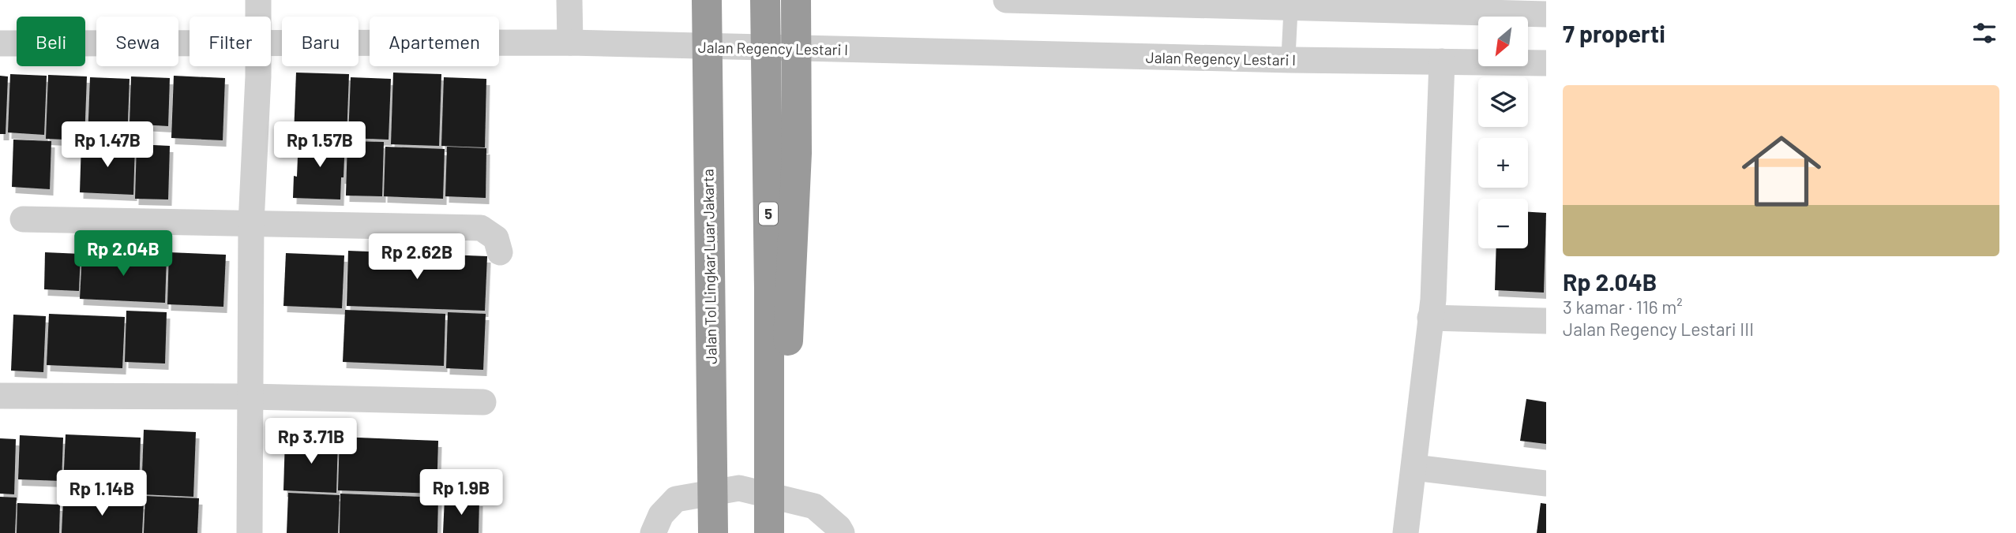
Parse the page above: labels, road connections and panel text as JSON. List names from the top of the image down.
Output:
{
  "streets": {
    "highway": ["5", "Jalan Tol Lingkar Luar Jakarta"],
    "street": ["Jalan Regency Lestari I"]
  },
  "north": "bottom left",
  "page": {
    "heading": "7 properti",
    "map_buttons": ["+", "−"],
    "chip": [
      "Beli",
      "Sewa",
      "Filter",
      "Baru",
      "Apartemen"
    ],
    "list": [
      {
        "name": "Rp 2.04B",
        "note": "3 kamar · 116 m² · Jalan Regency Lestari III"
      }
    ],
    "price": [
      "Rp 1.47B",
      "Rp 1.57B",
      "Rp 2.04B",
      "Rp 2.62B",
      "Rp 3.71B",
      "Rp 1.9B",
      "Rp 1.14B"
    ]
  }
}
